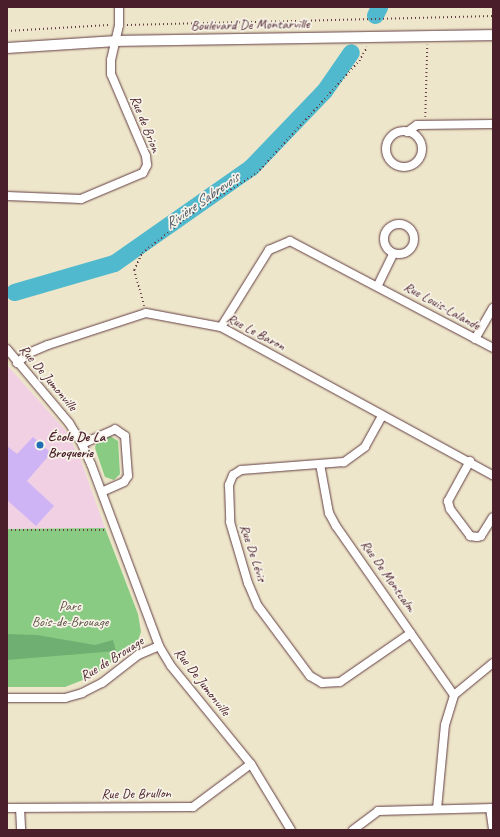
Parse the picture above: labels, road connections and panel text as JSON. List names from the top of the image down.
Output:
{
  "streets": {
    "street": [
      "Boulevard De Montarville",
      "Rue de Brion",
      "Rue Louis-Lalande",
      "Rue Le Baron",
      "Rue De Jumonville",
      "Rue De Lévis",
      "Rue De Montcalm",
      "Rue de Brouage",
      "Rue De Brullon"
    ]
  },
  "crossings": [
    ["Boulevard De Montarville", "Rue de Brion"],
    ["Rue Louis-Lalande", "Rue Le Baron"],
    ["Rue Le Baron", "Rue De Jumonville"],
    ["Rue Le Baron", "Rue De Lévis"],
    ["Rue De Jumonville", "Rue de Brouage"],
    ["Rue De Jumonville", "Rue De Brullon"],
    ["Rue De Lévis", "Rue De Montcalm"]
  ],
  "water": ["Rivière Sabrevois"],
  "parks": ["Parc Bois-de-Brouage"],
  "places": ["École De La Broquerie"]
}
